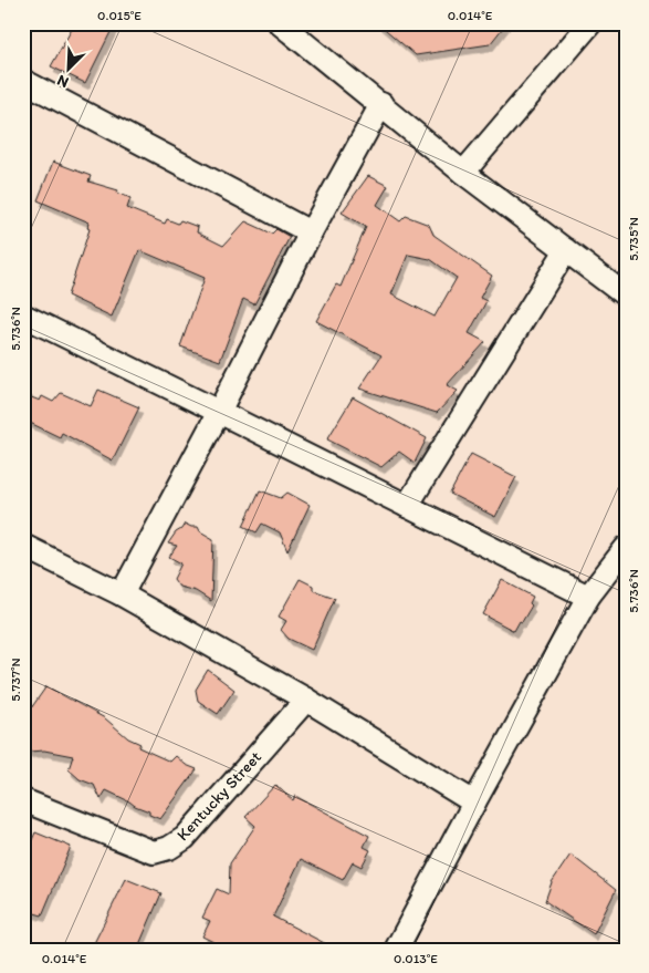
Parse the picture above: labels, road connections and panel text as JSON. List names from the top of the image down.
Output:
{
  "streets": {
    "street": ["Kentucky Street"]
  },
  "north": "bottom left",
  "coordinates": [
    "0.015°E",
    "0.014°E",
    "5.735°N",
    "5.736°N",
    "5.737°N",
    "0.013°E"
  ]
}
